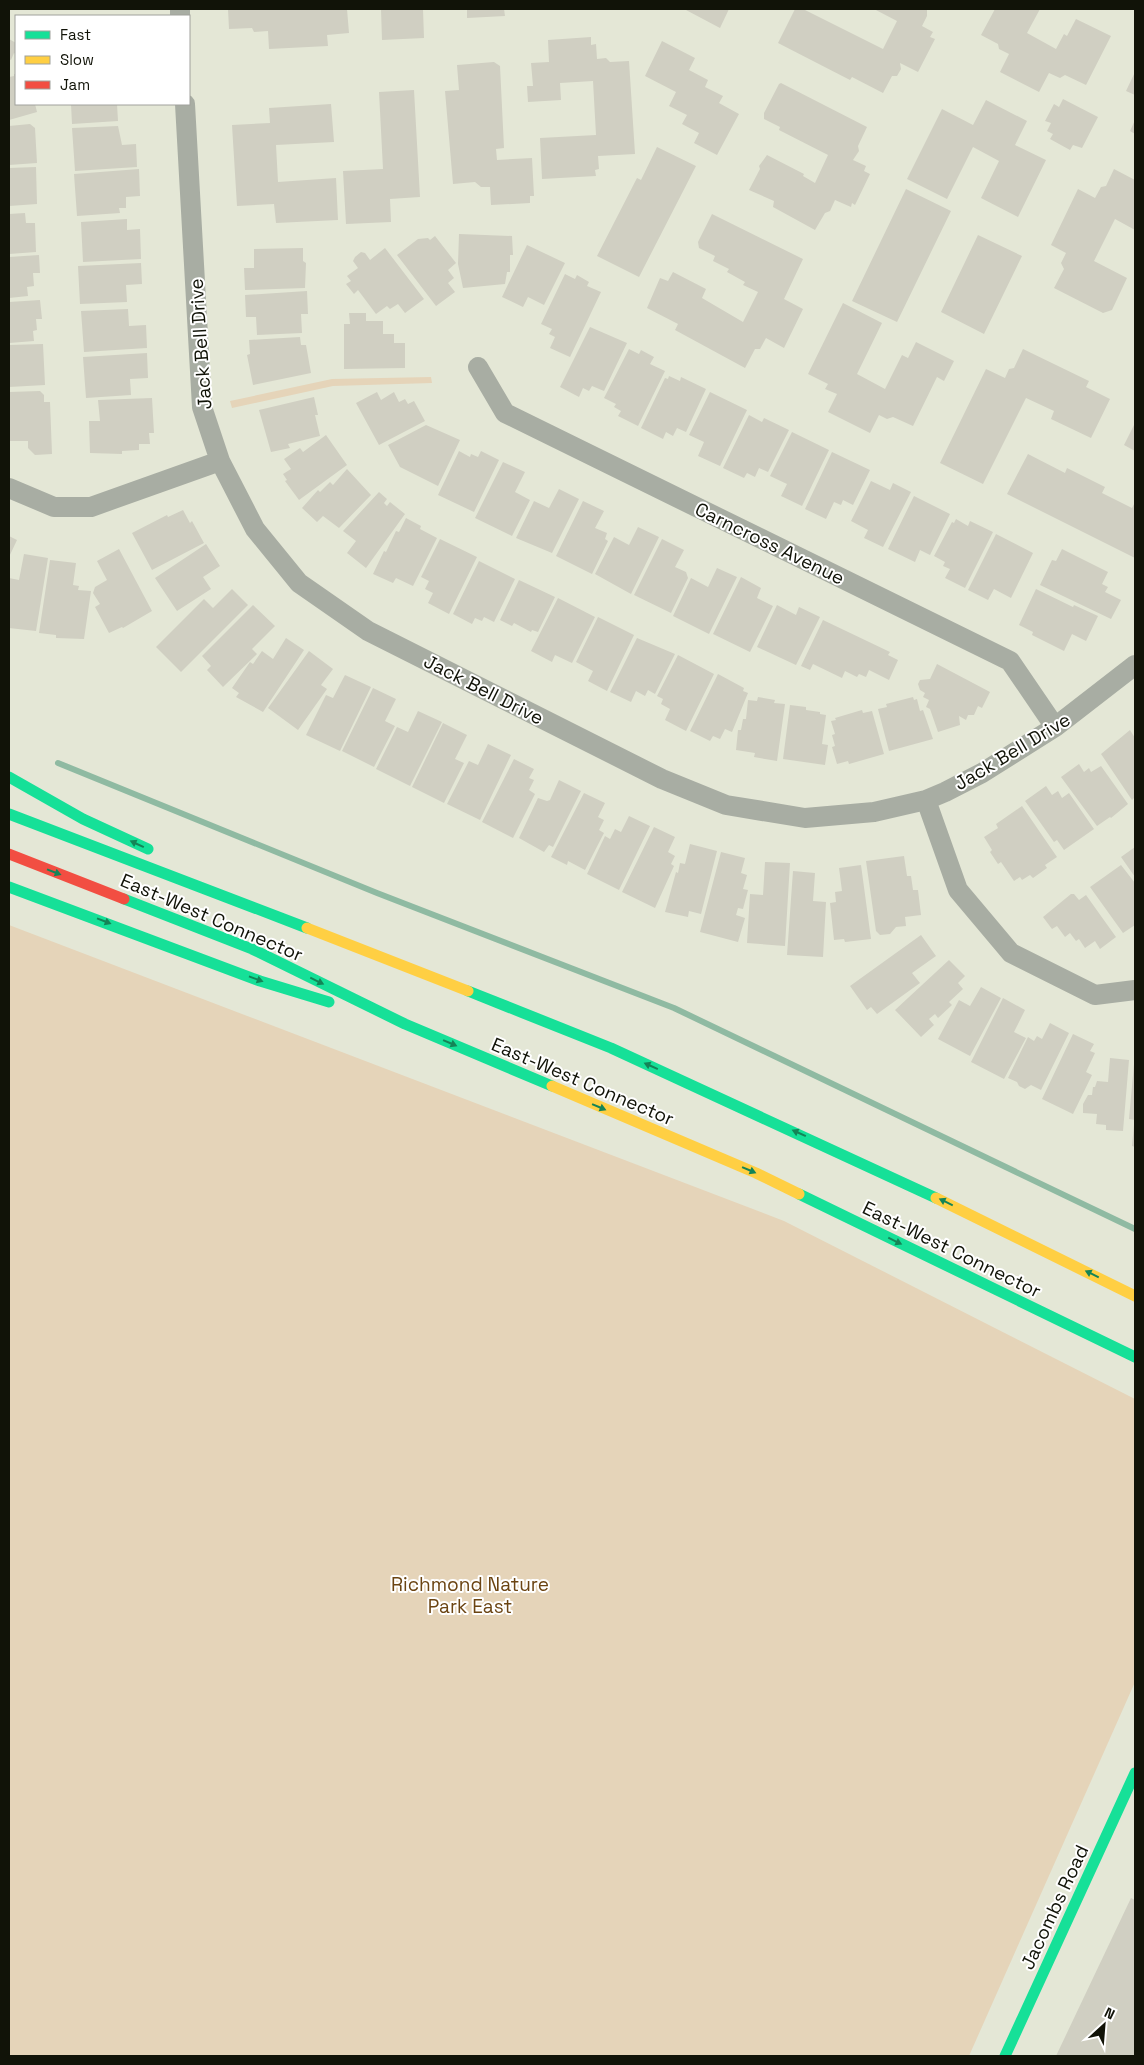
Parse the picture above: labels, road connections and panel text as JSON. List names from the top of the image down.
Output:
{
  "streets": {
    "main road": ["East-West Connector", "Jacombs Road"],
    "street": ["Jack Bell Drive", "Carncross Avenue"]
  },
  "crossings": [
    ["Jack Bell Drive", "Carncross Avenue"]
  ],
  "parks": ["Richmond Nature Park East"],
  "legend": ["Fast", "Slow", "Jam"],
  "north": "top right"
}
